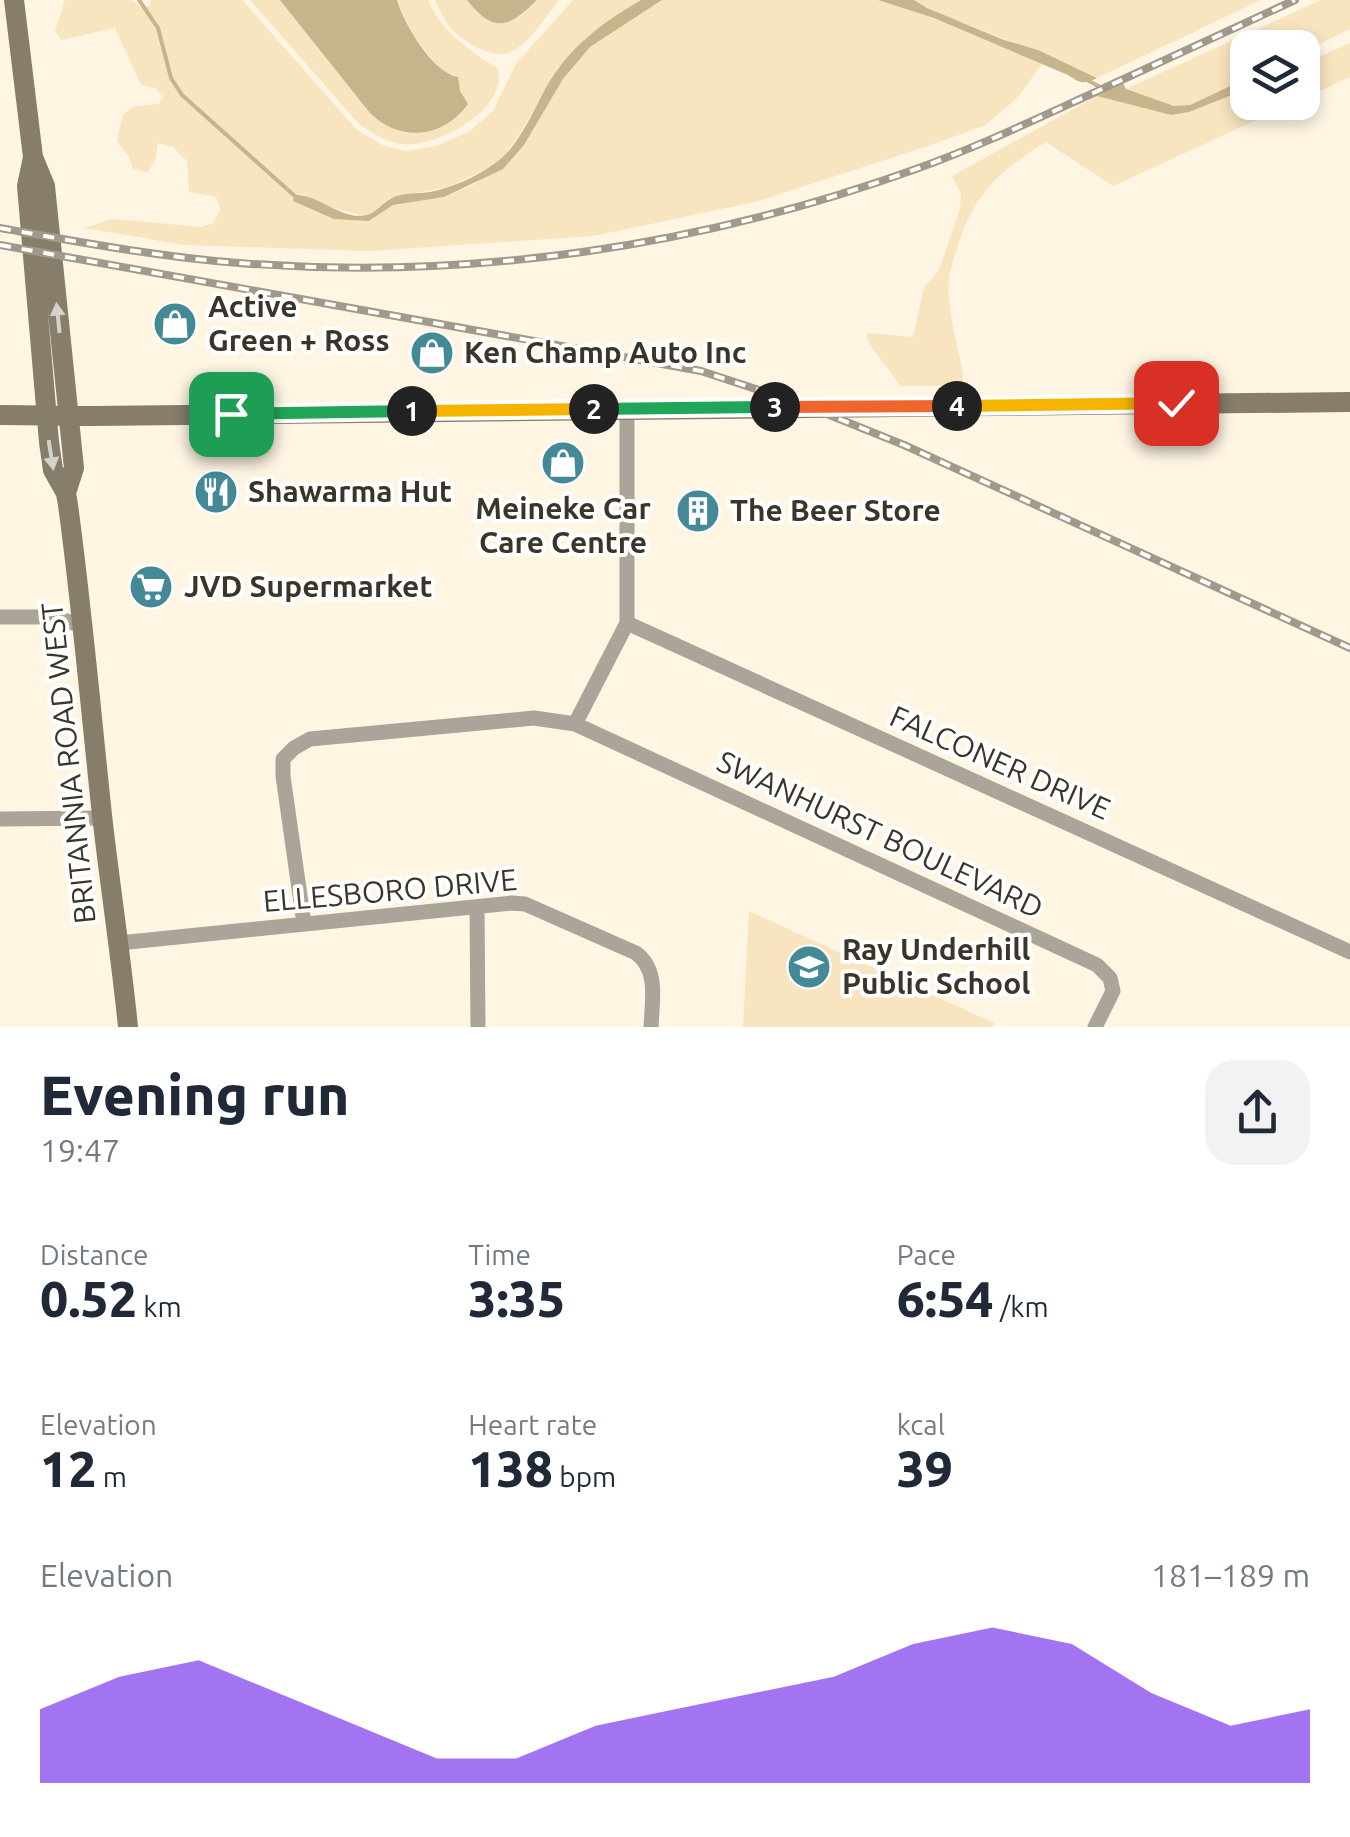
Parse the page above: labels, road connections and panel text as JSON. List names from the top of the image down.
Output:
{
  "streets": {
    "main road": ["BRITANNIA ROAD WEST"],
    "street": ["FALCONER DRIVE", "SWANHURST BOULEVARD", "ELLESBORO DRIVE"]
  },
  "crossings": [
    ["BRITANNIA ROAD WEST", "ELLESBORO DRIVE"]
  ],
  "places": {
    "shop": ["Active Green + Ross", "Ken Champ Auto Inc", "Meineke Car Care Centre"],
    "restaurant": ["Shawarma Hut"],
    "building": ["The Beer Store"],
    "supermarket": ["JVD Supermarket"],
    "school or university": ["Ray Underhill Public School"]
  },
  "page": {
    "pins": [
      "4",
      "3",
      "2",
      "1"
    ],
    "heading": ["Evening run", "19:47"],
    "stats": [
      ["Distance", "0.52 km"],
      ["Time", "3:35"],
      ["Pace", "6:54 /km"],
      ["Elevation", "12 m"],
      ["Heart rate", "138 bpm"],
      ["kcal", "39"]
    ],
    "chart": ["Elevation", "181–189 m"]
  }
}
